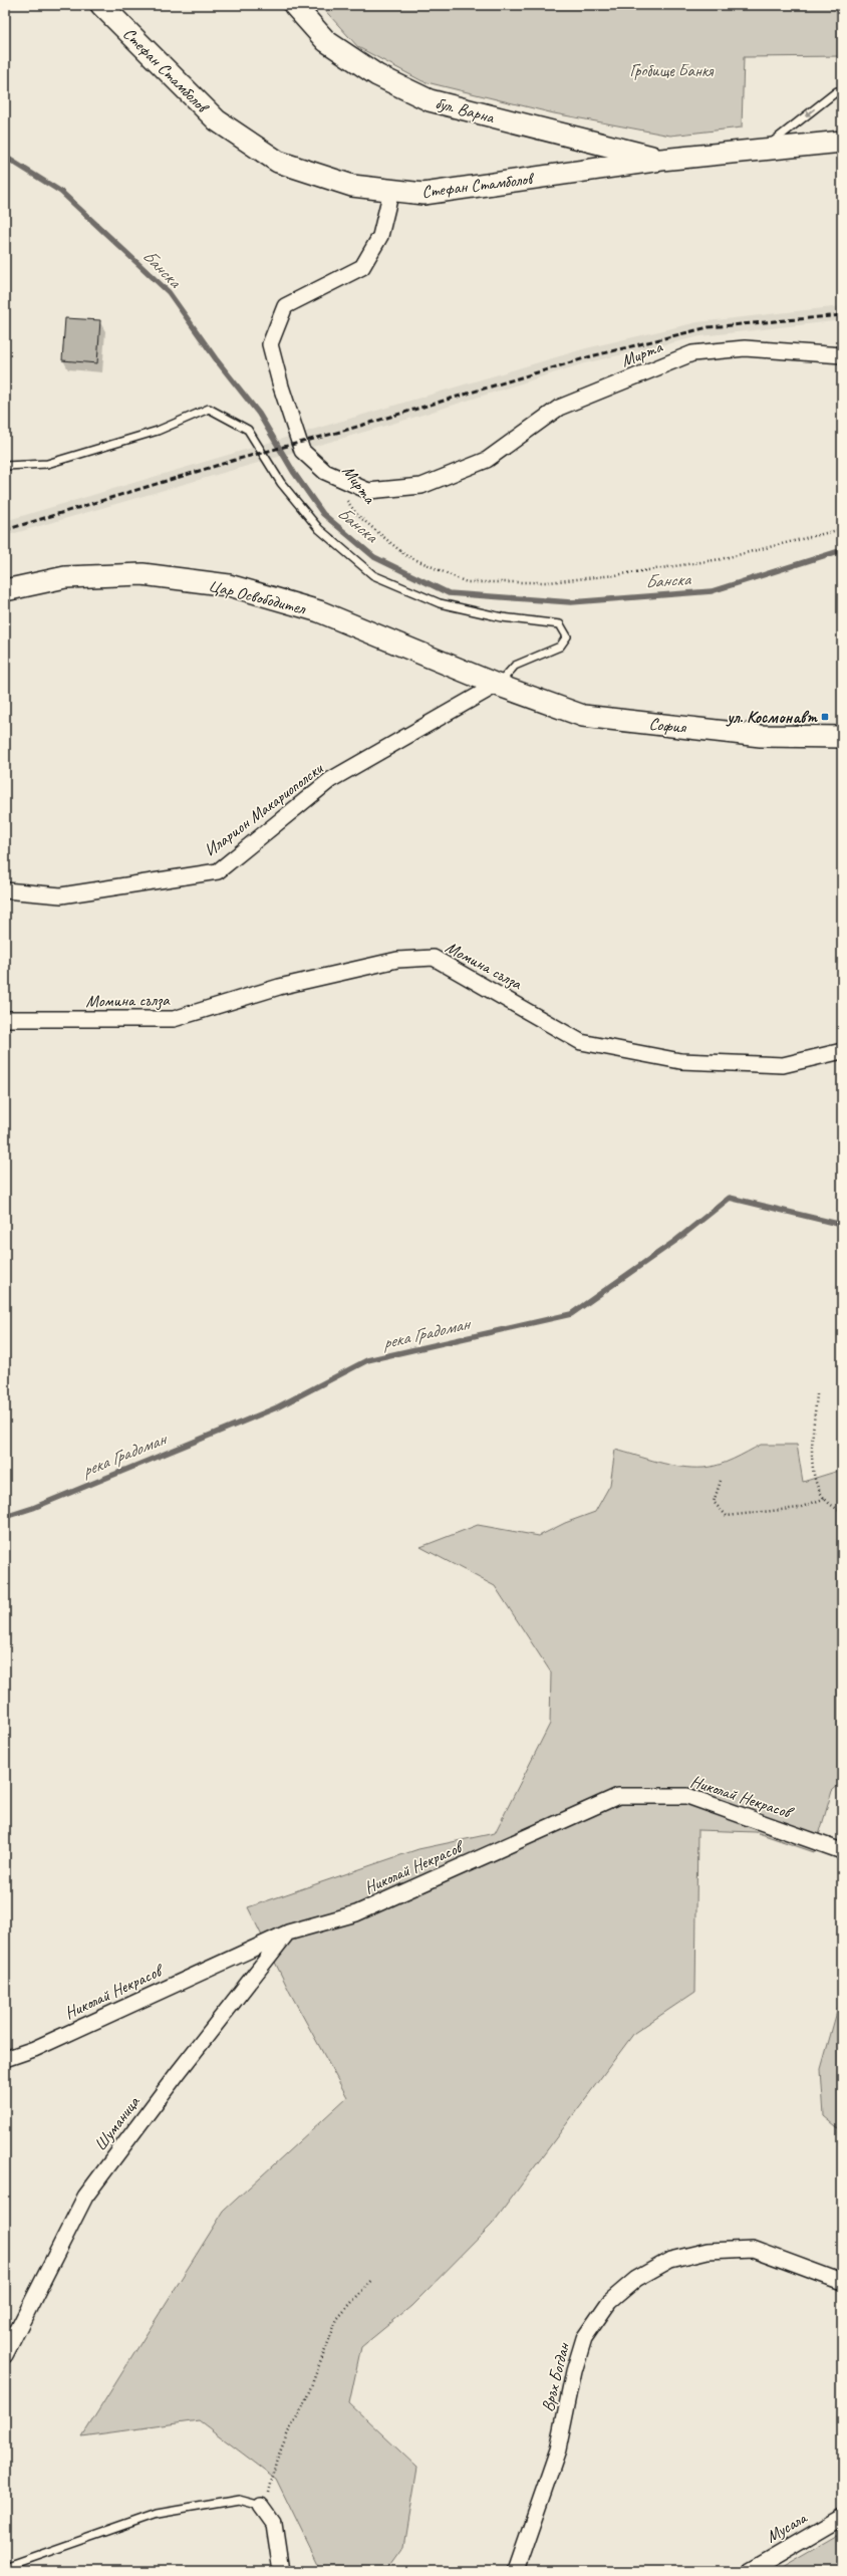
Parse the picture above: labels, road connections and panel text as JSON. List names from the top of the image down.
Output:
{
  "streets": {
    "street": [
      "Стефан Стамболов",
      "бул. Варна",
      "Мирта",
      "Цар Освободител",
      "София",
      "Иларион Макариополски",
      "Момина сълза",
      "Николай Некрасов",
      "Шуманица",
      "Връх Богдан",
      "Мусала"
    ]
  },
  "crossings": [
    ["Стефан Стамболов", "бул. Варна"],
    ["Стефан Стамболов", "Мирта"],
    ["Цар Освободител", "София"],
    ["Цар Освободител", "Иларион Макариополски"],
    ["София", "Иларион Макариополски"],
    ["Николай Некрасов", "Шуманица"]
  ],
  "water": ["Банска", "река Градоман"],
  "parks": ["Гробище Банкя"],
  "places": {
    "transit": ["ул. Космонавт"]
  }
}
